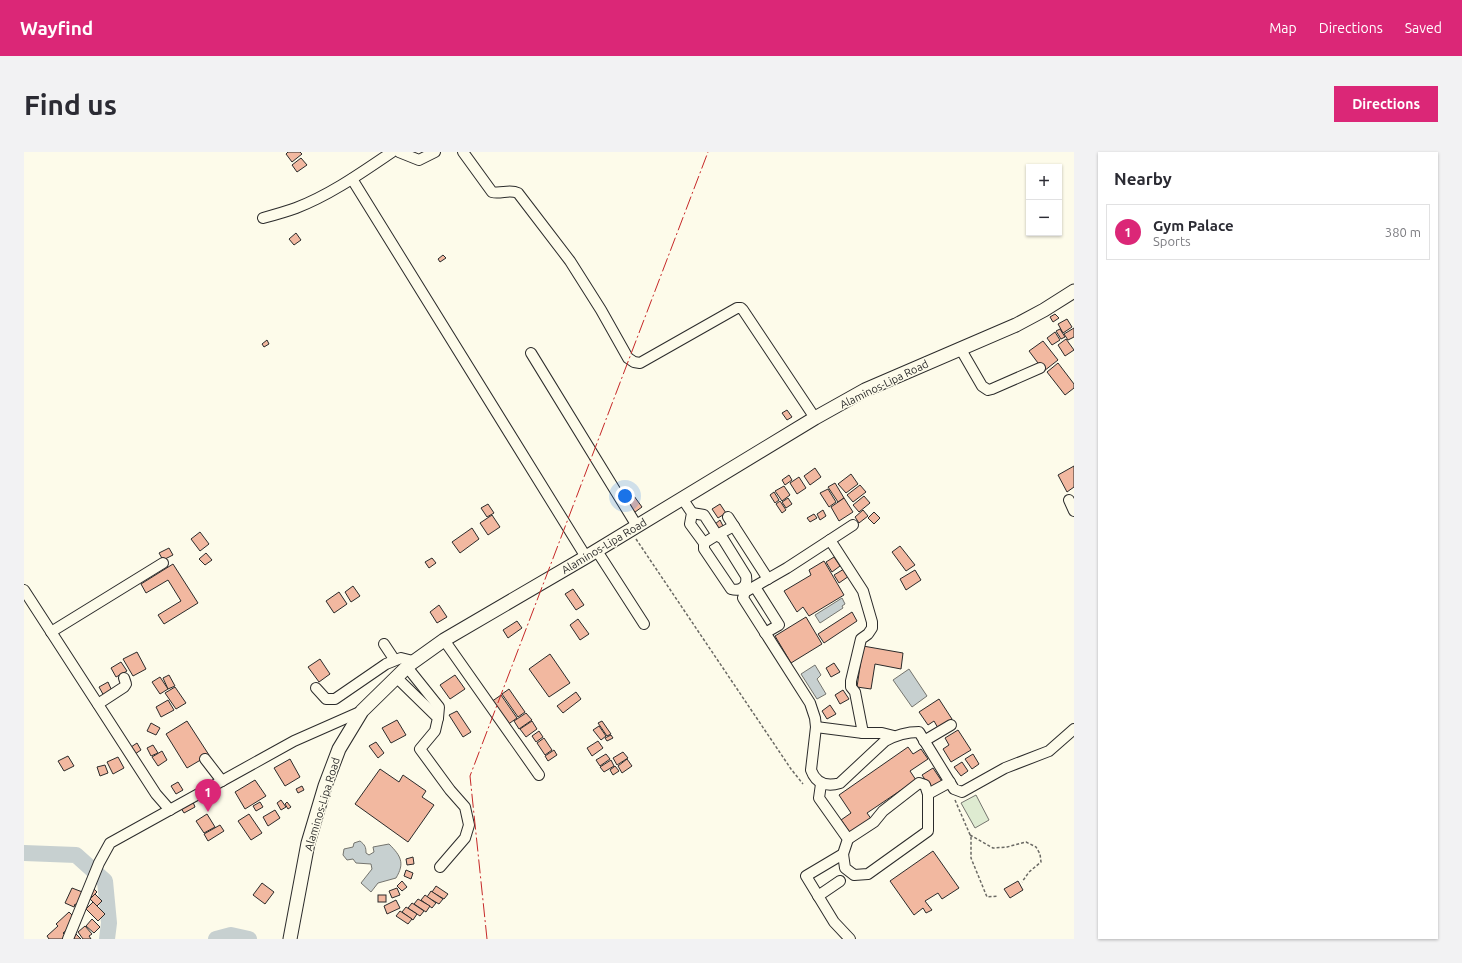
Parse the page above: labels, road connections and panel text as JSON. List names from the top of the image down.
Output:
{
  "streets": {
    "main road": ["Alaminos-Lipa Road"]
  },
  "page": {
    "header": "Wayfind",
    "nav": ["Map", "Directions", "Saved"],
    "buttons": "Directions",
    "title": "Find us",
    "heading": "Nearby",
    "map_buttons": ["+", "−"],
    "list": [
      {
        "mark": "1",
        "name": "Gym Palace",
        "note": "Sports",
        "value": "380 m"
      }
    ],
    "pins": "1"
  }
}
